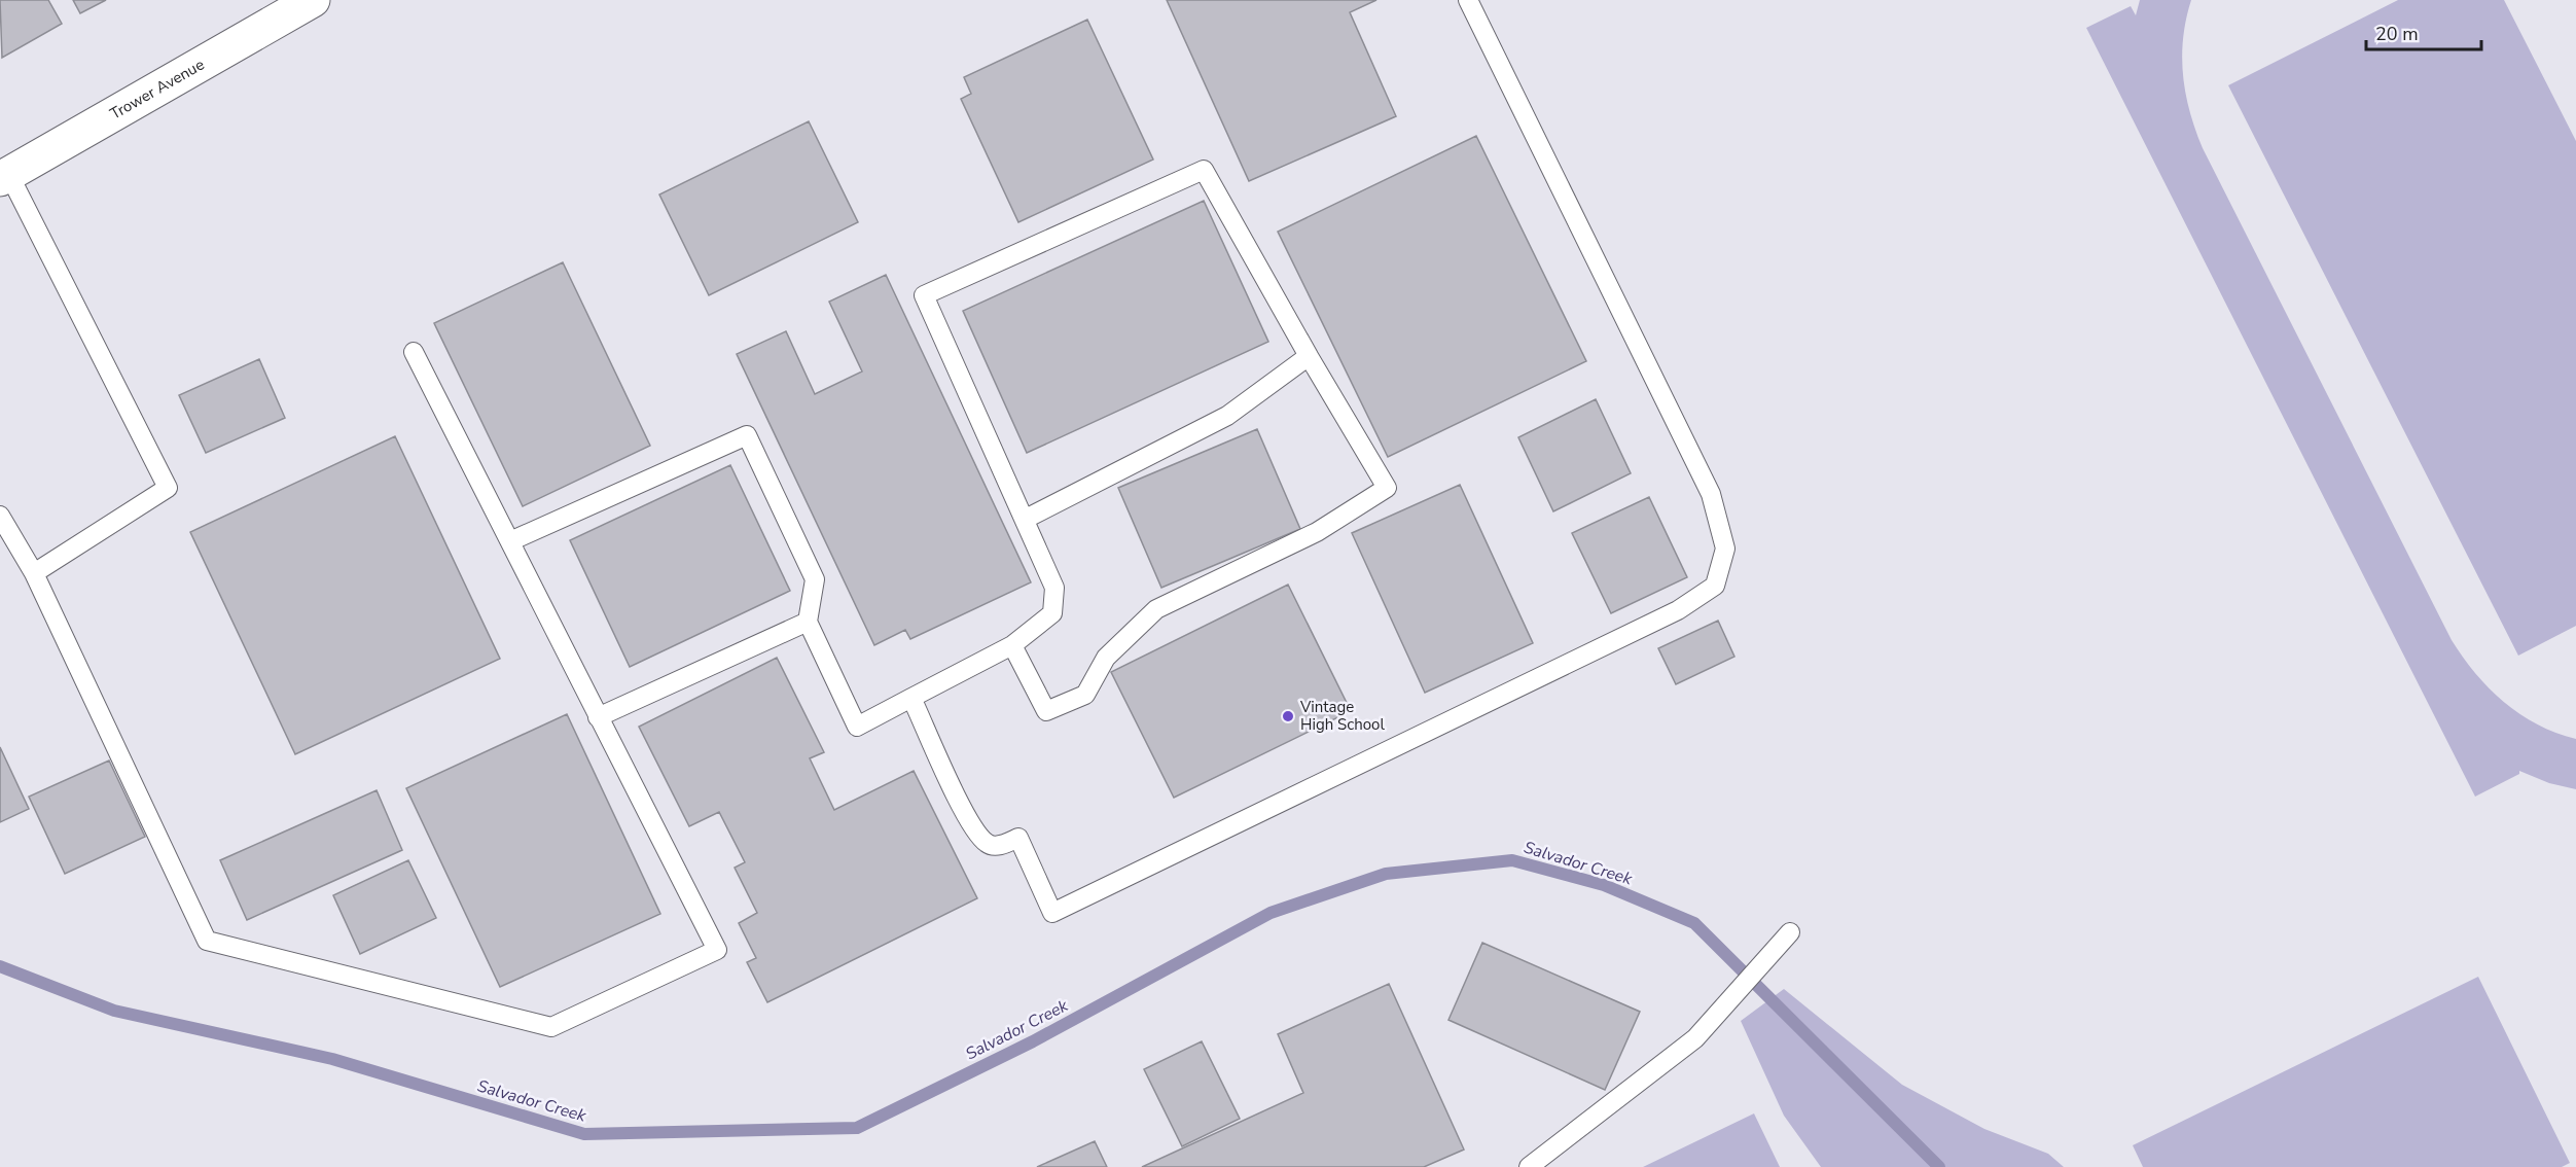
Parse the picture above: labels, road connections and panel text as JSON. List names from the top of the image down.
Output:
{
  "streets": {
    "street": ["Trower Avenue"]
  },
  "water": ["Salvador Creek"],
  "places": ["Vintage High School"],
  "scale_bar": "20 m"
}
